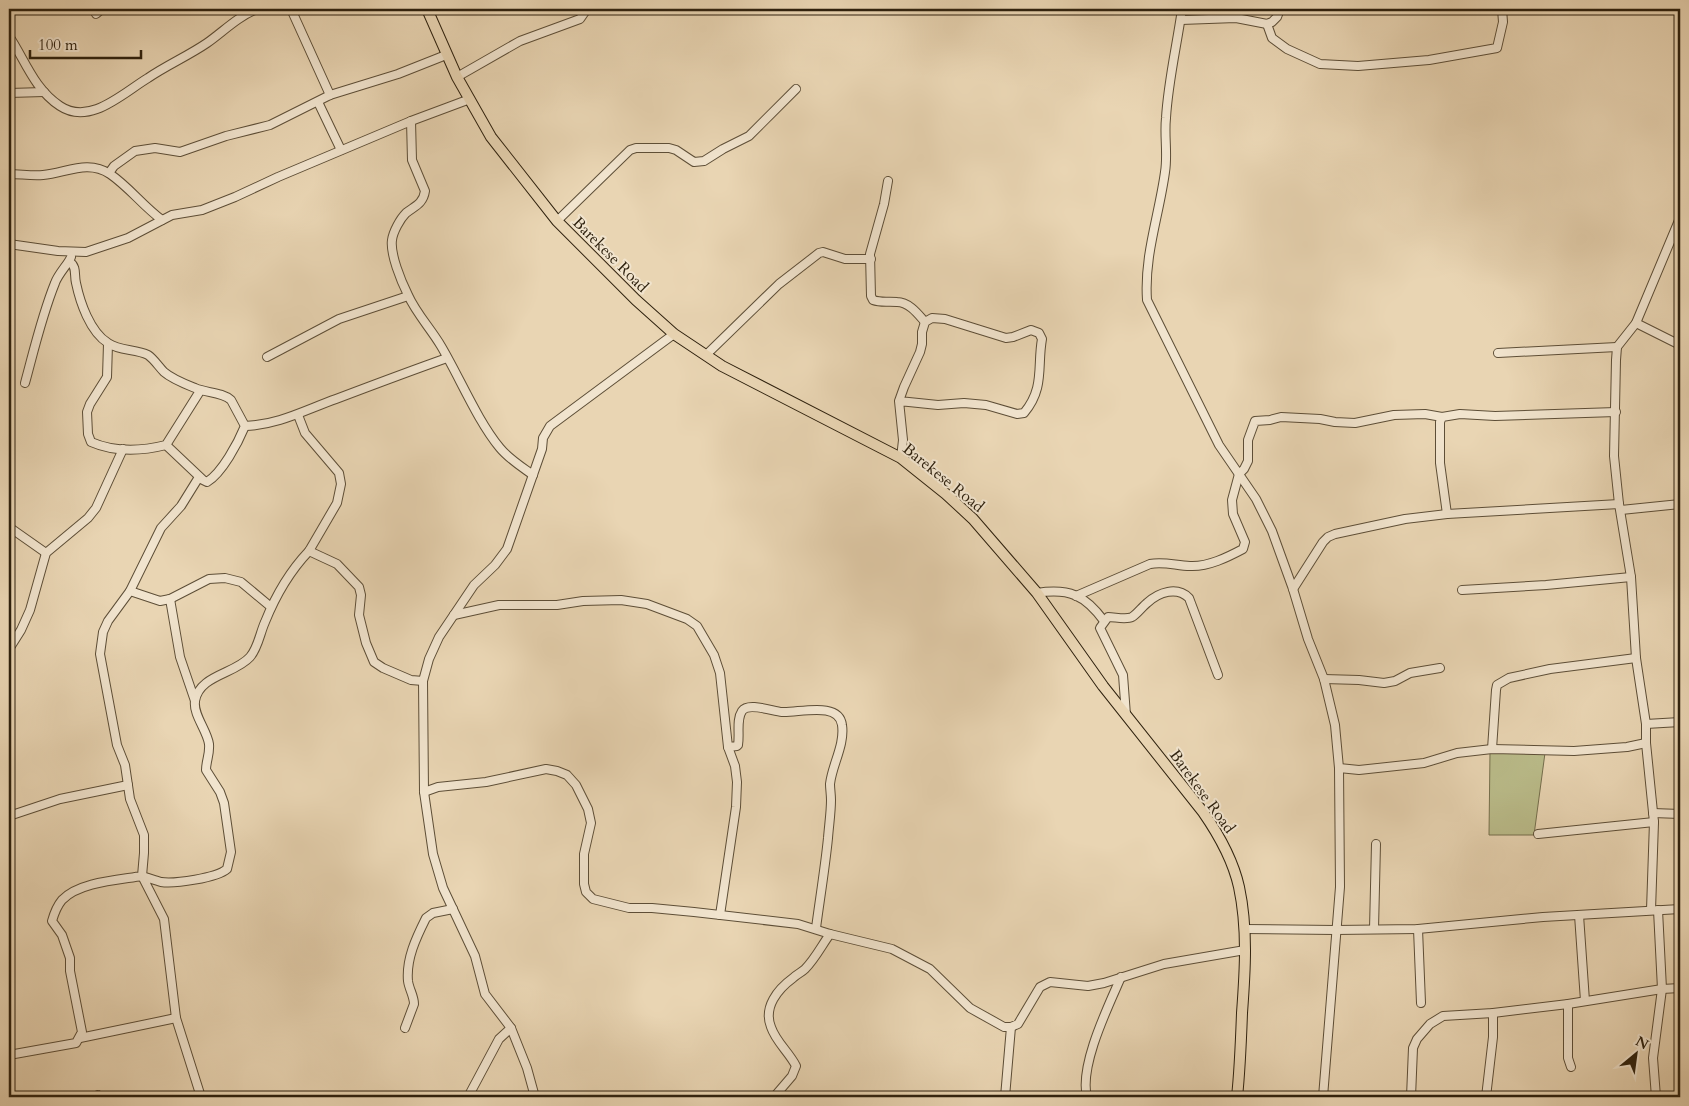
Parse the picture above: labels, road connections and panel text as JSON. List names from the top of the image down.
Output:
{
  "streets": {
    "main road": ["Barekese Road"]
  },
  "scale_bar": "100 m",
  "north": "top right"
}
